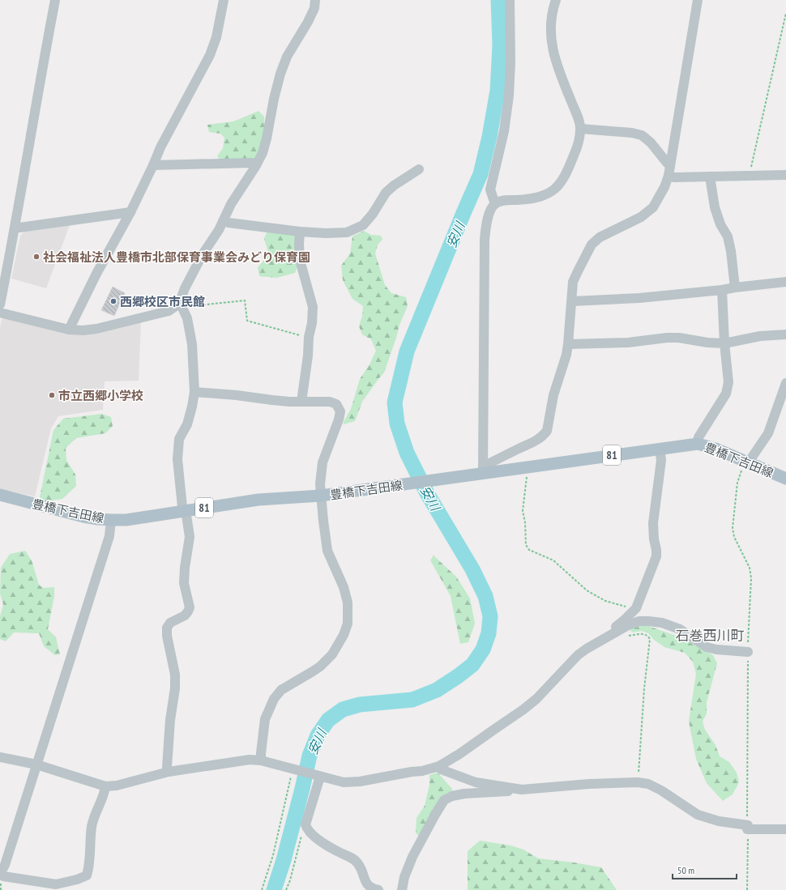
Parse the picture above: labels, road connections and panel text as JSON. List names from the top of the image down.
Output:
{
  "streets": {
    "main road": ["81", "豊橋下吉田線"]
  },
  "districts": ["石巻西川町"],
  "water": ["安川"],
  "places": ["社会福祉法人豊橋市北部保育事業会みどり保育園", "西郷校区市民館", "市立西郷小学校"],
  "scale_bar": "50 m"
}
